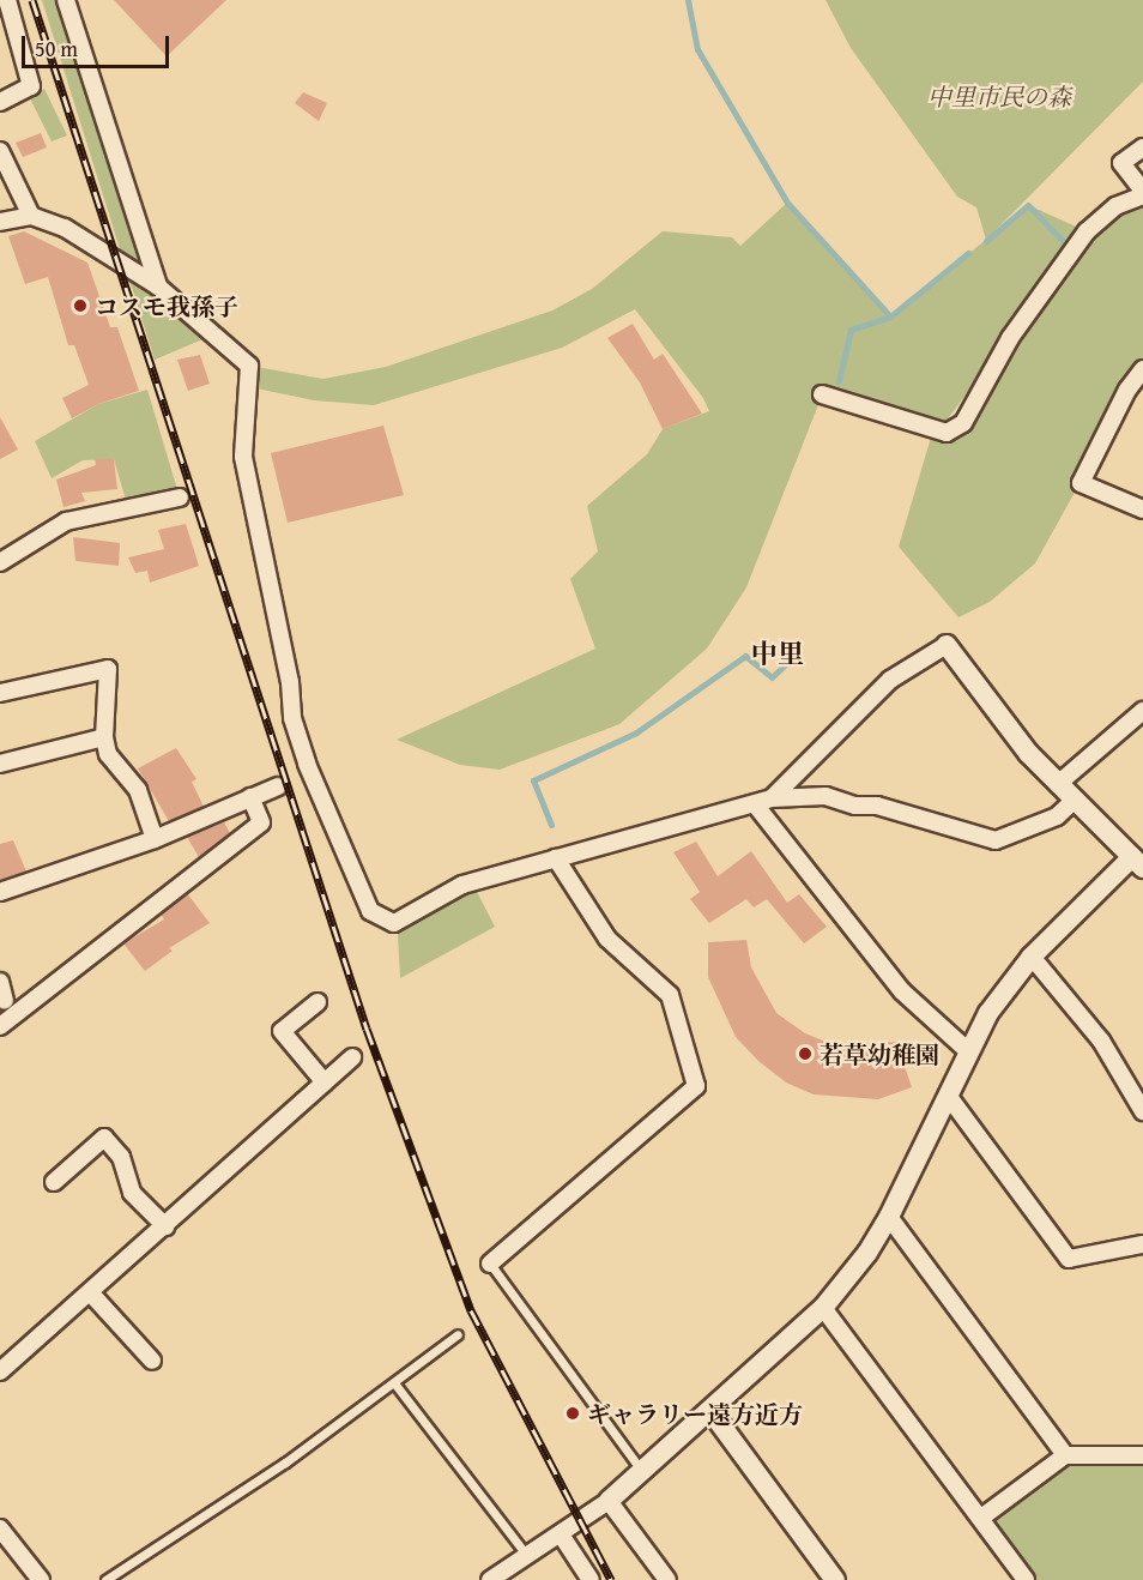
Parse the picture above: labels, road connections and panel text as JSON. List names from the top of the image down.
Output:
{
  "districts": ["中里"],
  "parks": ["中里市民の森"],
  "places": ["コスモ我孫子", "若草幼稚園", "ギャラリー遠方近方"],
  "scale_bar": "50 m"
}
